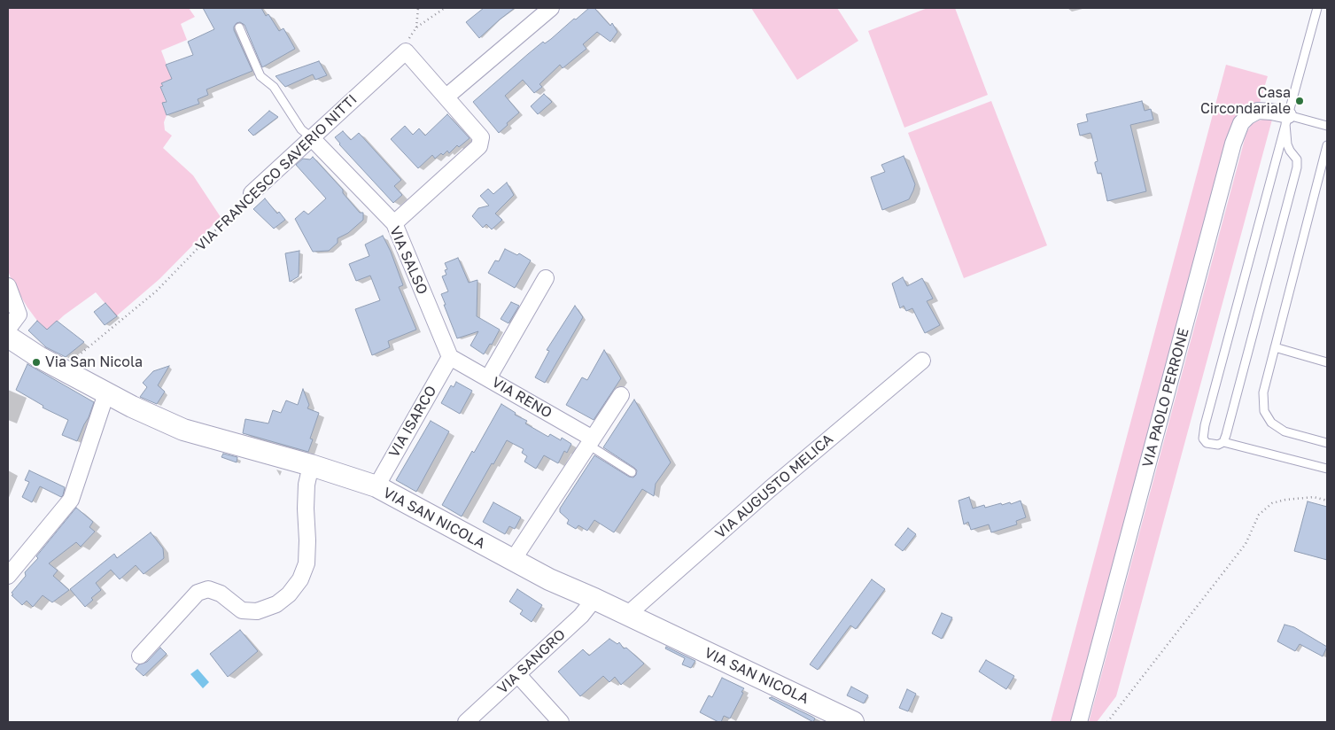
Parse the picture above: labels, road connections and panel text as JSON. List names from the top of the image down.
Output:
{
  "streets": {
    "street": [
      "VIA FRANCESCO SAVERIO NITTI",
      "VIA SALSO",
      "VIA RENO",
      "VIA PAOLO PERRONE",
      "VIA ISARCO",
      "VIA AUGUSTO MELICA",
      "VIA SAN NICOLA",
      "VIA SANGRO"
    ]
  },
  "crossings": [
    ["VIA FRANCESCO SAVERIO NITTI", "VIA SALSO"],
    ["VIA FRANCESCO SAVERIO NITTI", "VIA SAN NICOLA"],
    ["VIA SALSO", "VIA RENO"],
    ["VIA SALSO", "VIA ISARCO"],
    ["VIA RENO", "VIA ISARCO"],
    ["VIA ISARCO", "VIA SAN NICOLA"],
    ["VIA AUGUSTO MELICA", "VIA SAN NICOLA"],
    ["VIA SAN NICOLA", "VIA SANGRO"]
  ],
  "places": ["Casa Circondariale", "Via San Nicola"]
}
